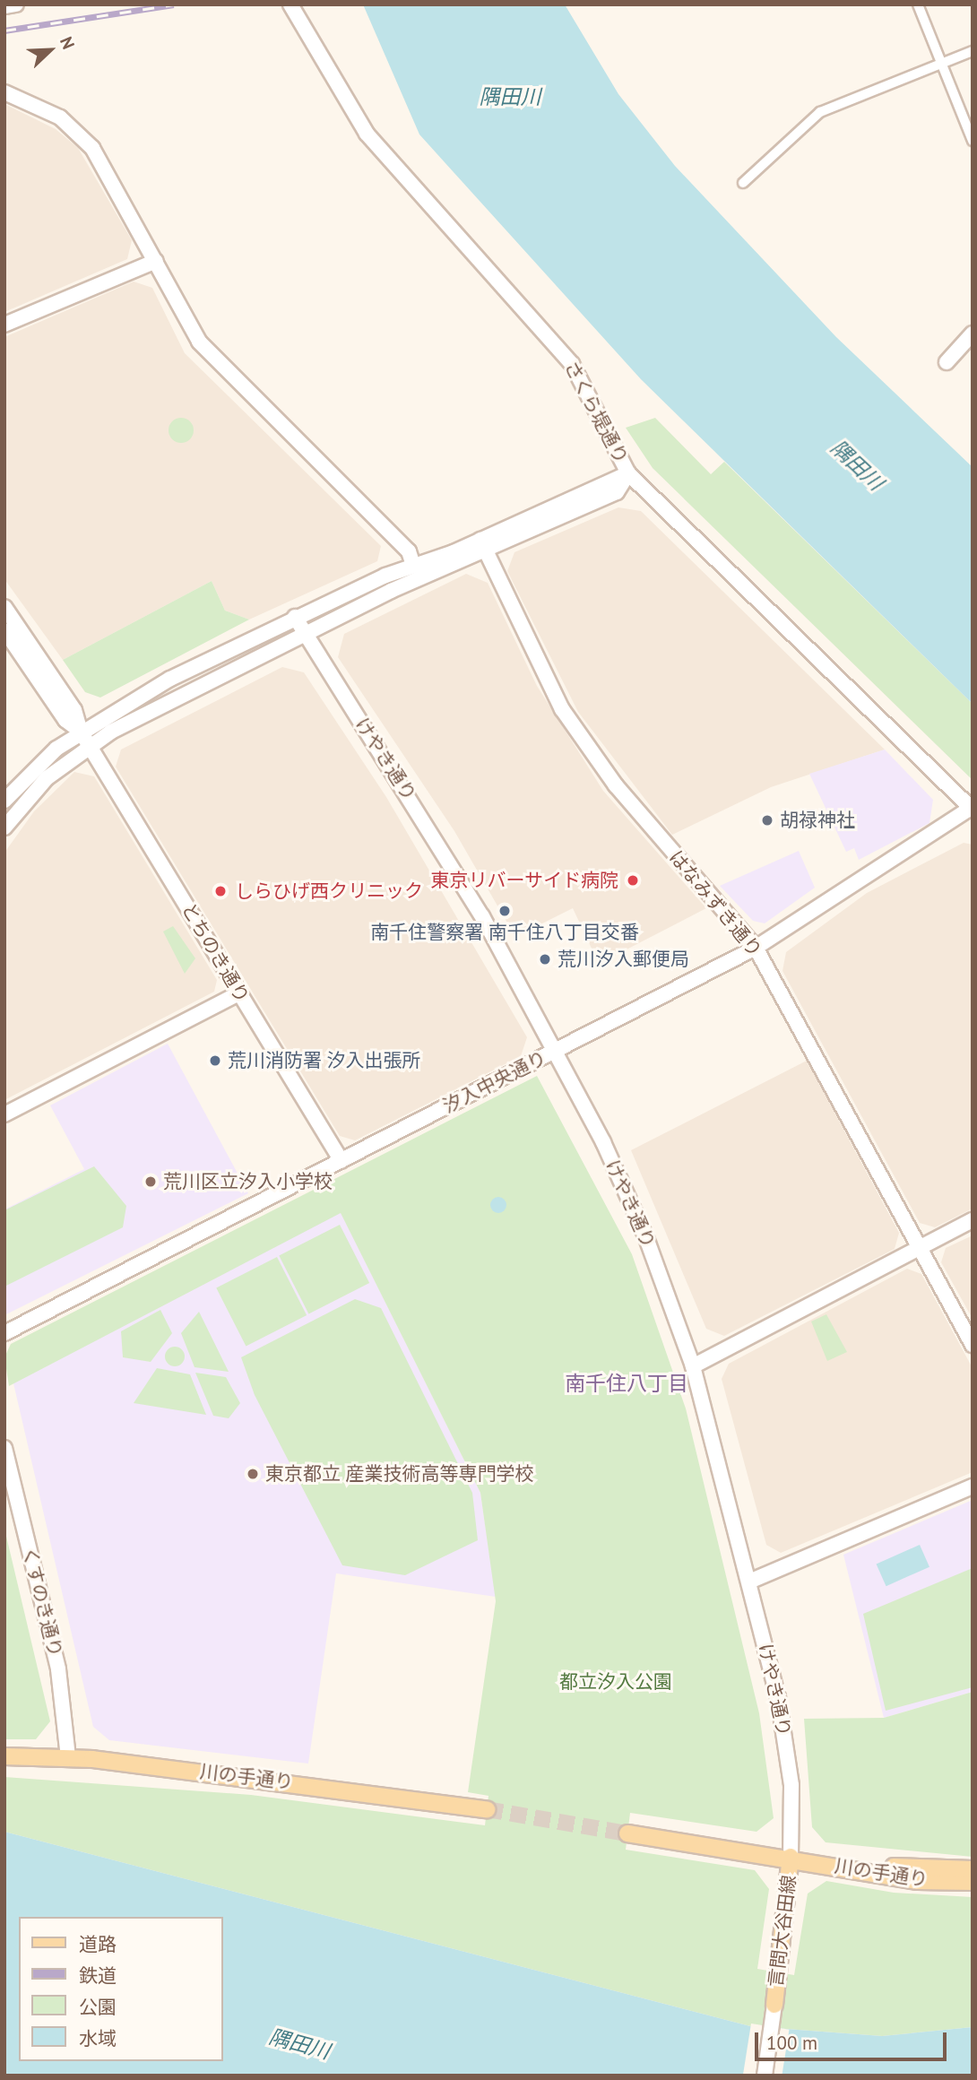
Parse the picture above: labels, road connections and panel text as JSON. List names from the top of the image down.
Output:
{
  "streets": {
    "main road": ["川の手通り", "言問大谷田線"],
    "street": [
      "さくら堤通り",
      "けやき通り",
      "はなみずき通り",
      "とちのき通り",
      "汐入中央通り",
      "くすのき通り"
    ]
  },
  "crossings": [
    ["さくら堤通り", "汐入中央通り"],
    ["けやき通り", "汐入中央通り"],
    ["けやき通り", "川の手通り"],
    ["けやき通り", "言問大谷田線"],
    ["はなみずき通り", "汐入中央通り"],
    ["とちのき通り", "汐入中央通り"],
    ["くすのき通り", "川の手通り"],
    ["川の手通り", "言問大谷田線"]
  ],
  "districts": ["南千住八丁目"],
  "water": ["隅田川"],
  "parks": ["都立汐入公園"],
  "places": [
    "胡禄神社",
    "東京リバーサイド病院",
    "しらひげ西クリニック",
    "南千住警察署 南千住八丁目交番",
    "荒川汐入郵便局",
    "荒川消防署 汐入出張所",
    "荒川区立汐入小学校",
    "東京都立 産業技術高等専門学校"
  ],
  "legend": [
    "道路",
    "鉄道",
    "公園",
    "水域"
  ],
  "scale_bar": "100 m",
  "north": "top right"
}
